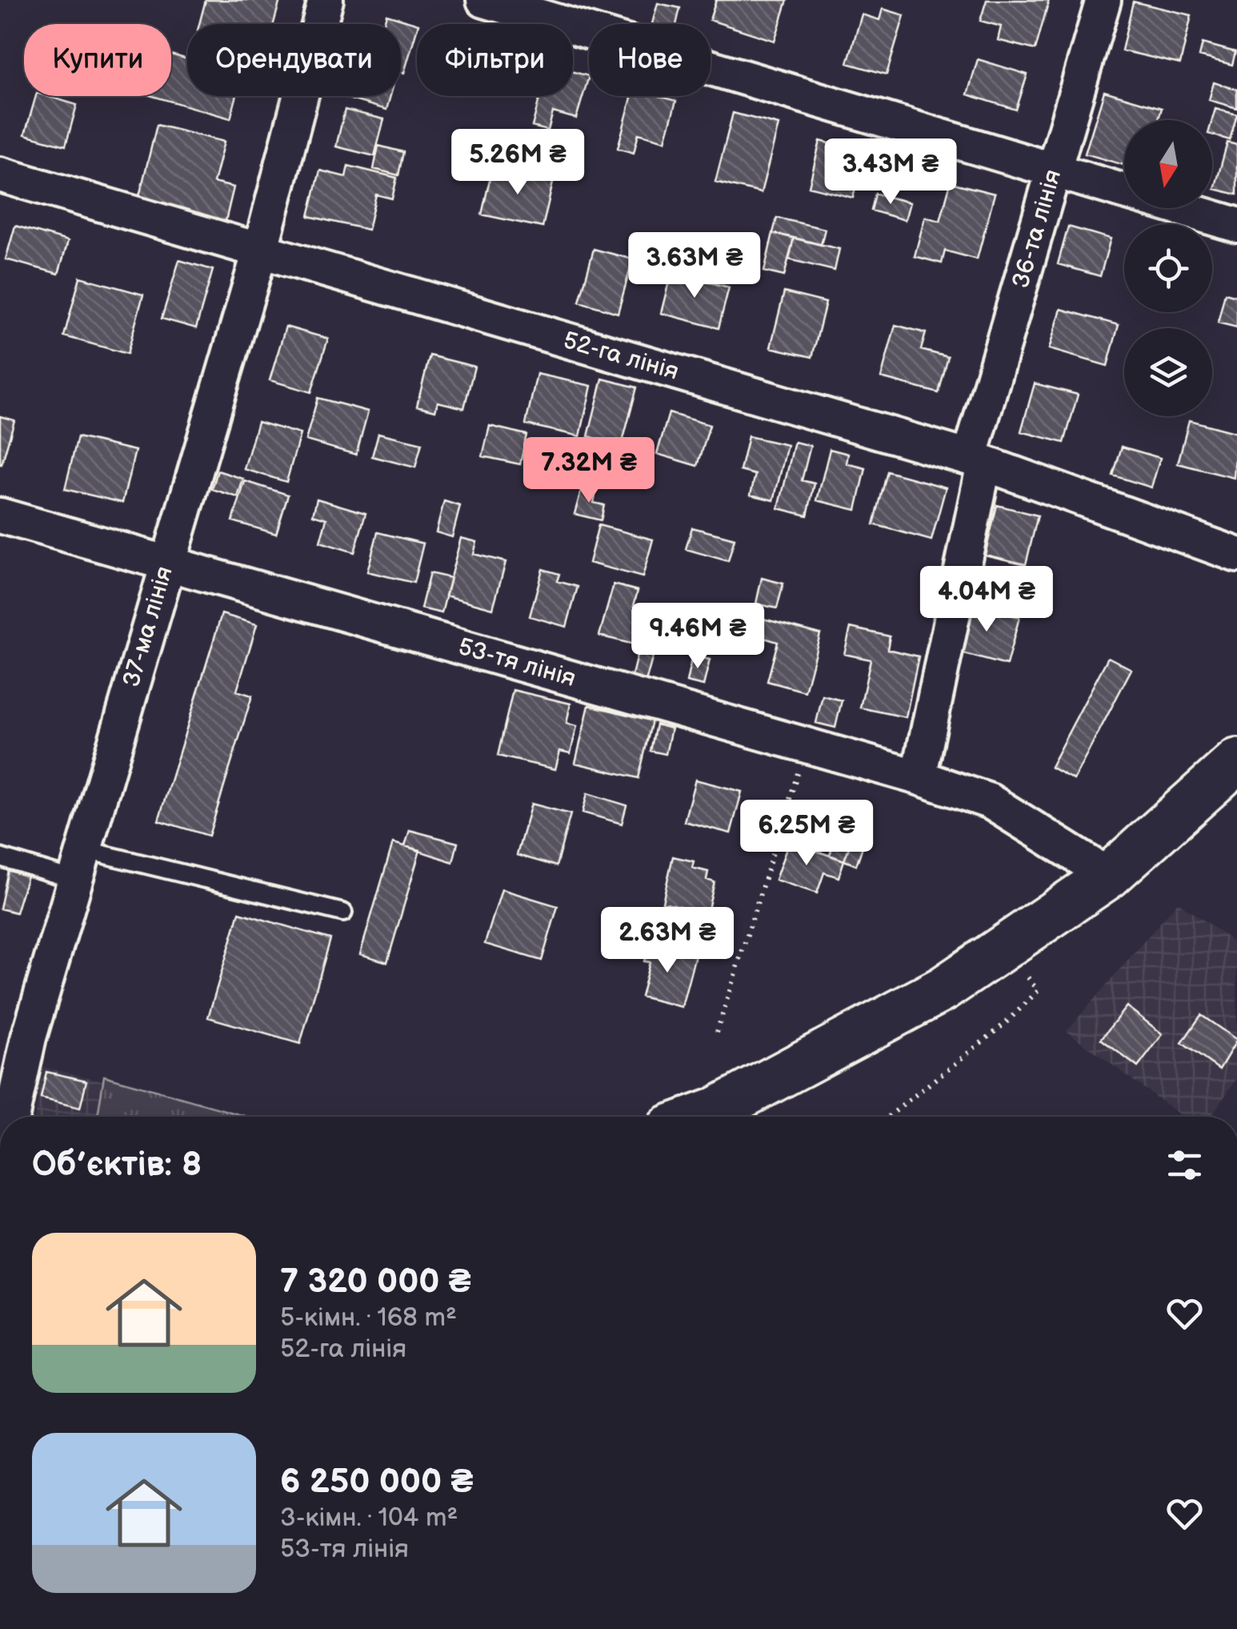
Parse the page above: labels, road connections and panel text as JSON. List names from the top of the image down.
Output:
{
  "streets": {
    "street": [
      "36-та лінія",
      "52-га лінія",
      "37-ма лінія",
      "53-тя лінія"
    ]
  },
  "crossings": [
    ["36-та лінія", "52-га лінія"],
    ["36-та лінія", "53-тя лінія"],
    ["52-га лінія", "37-ма лінія"],
    ["37-ма лінія", "53-тя лінія"]
  ],
  "north": "bottom",
  "page": {
    "chip": [
      "Купити",
      "Орендувати",
      "Фільтри",
      "Нове"
    ],
    "price": [
      "5.26M ₴",
      "3.43M ₴",
      "3.63M ₴",
      "7.32M ₴",
      "4.04M ₴",
      "9.46M ₴",
      "6.25M ₴",
      "2.63M ₴"
    ],
    "heading": "Об’єктів: 8",
    "list": [
      {
        "name": "7 320 000 ₴",
        "note": "5-кімн. · 168 m² · 52-га лінія"
      },
      {
        "name": "6 250 000 ₴",
        "note": "3-кімн. · 104 m² · 53-тя лінія"
      }
    ]
  }
}
